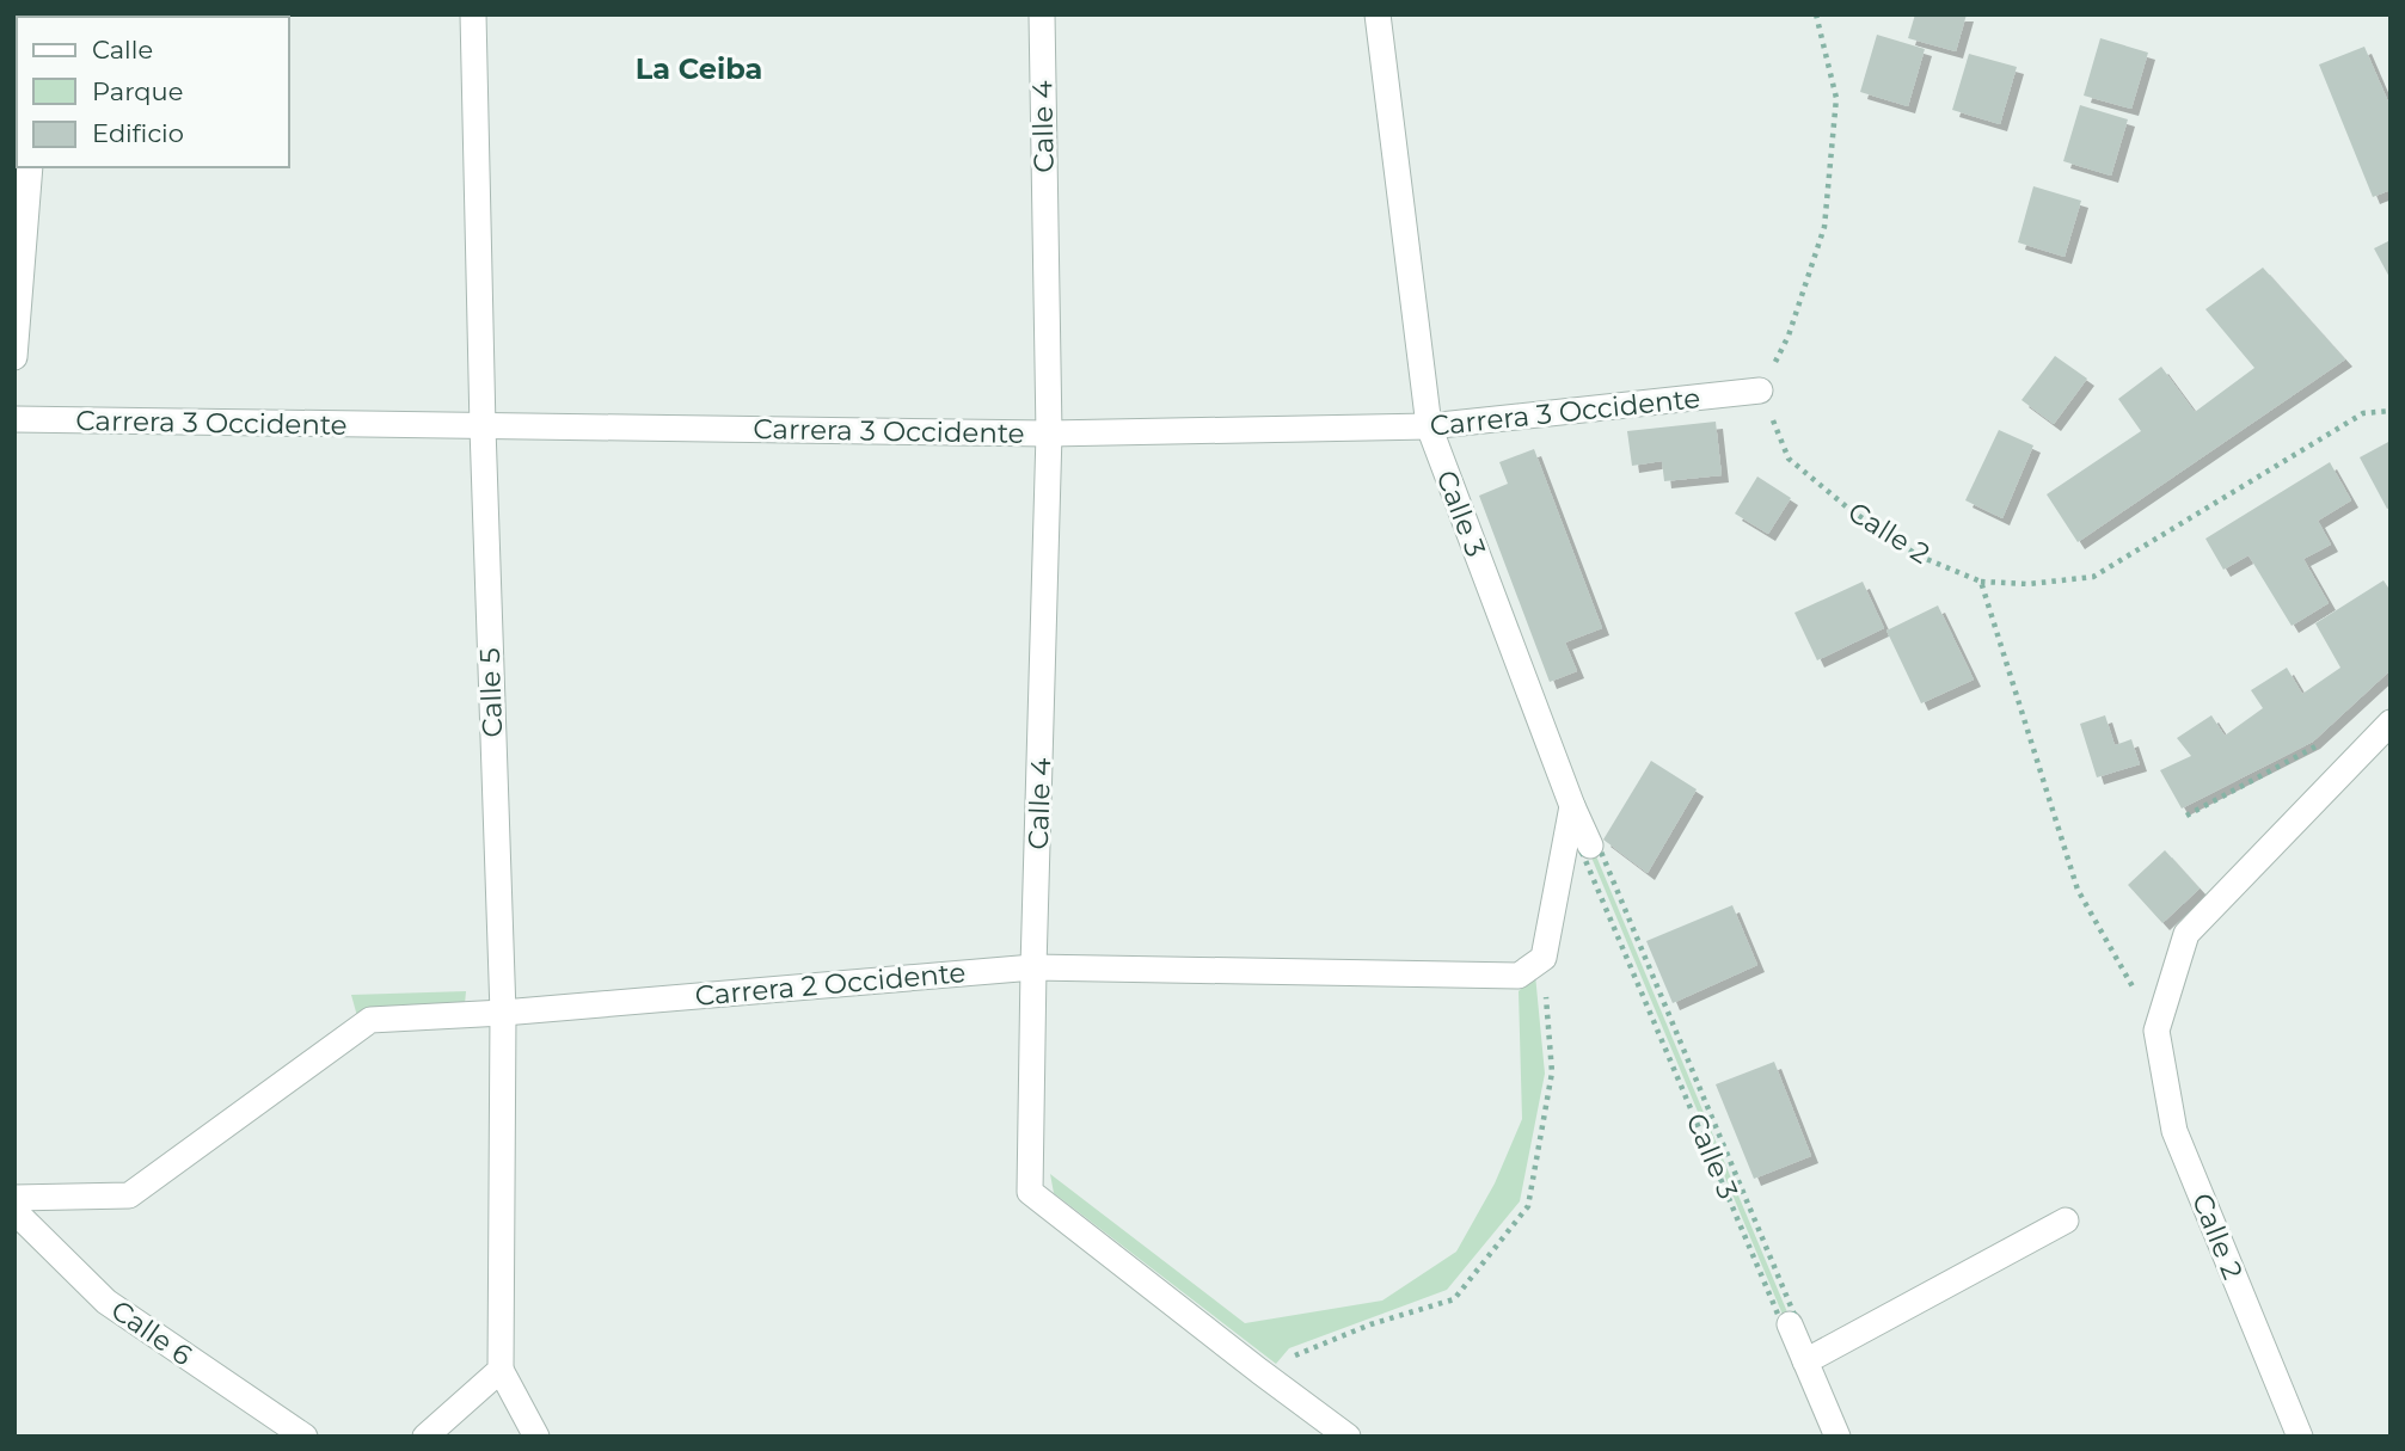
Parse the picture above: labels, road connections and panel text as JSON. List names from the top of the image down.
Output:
{
  "streets": {
    "street": [
      "Calle 4",
      "Carrera 3 Occidente",
      "Calle 3",
      "Calle 2",
      "Calle 5",
      "Carrera 2 Occidente",
      "Calle 6"
    ]
  },
  "crossings": [
    ["Calle 4", "Carrera 3 Occidente"],
    ["Calle 4", "Carrera 2 Occidente"],
    ["Carrera 3 Occidente", "Calle 3"],
    ["Carrera 3 Occidente", "Calle 2"],
    ["Carrera 3 Occidente", "Calle 5"],
    ["Calle 5", "Carrera 2 Occidente"]
  ],
  "districts": ["La Ceiba"],
  "legend": ["Calle", "Parque", "Edificio"]
}
